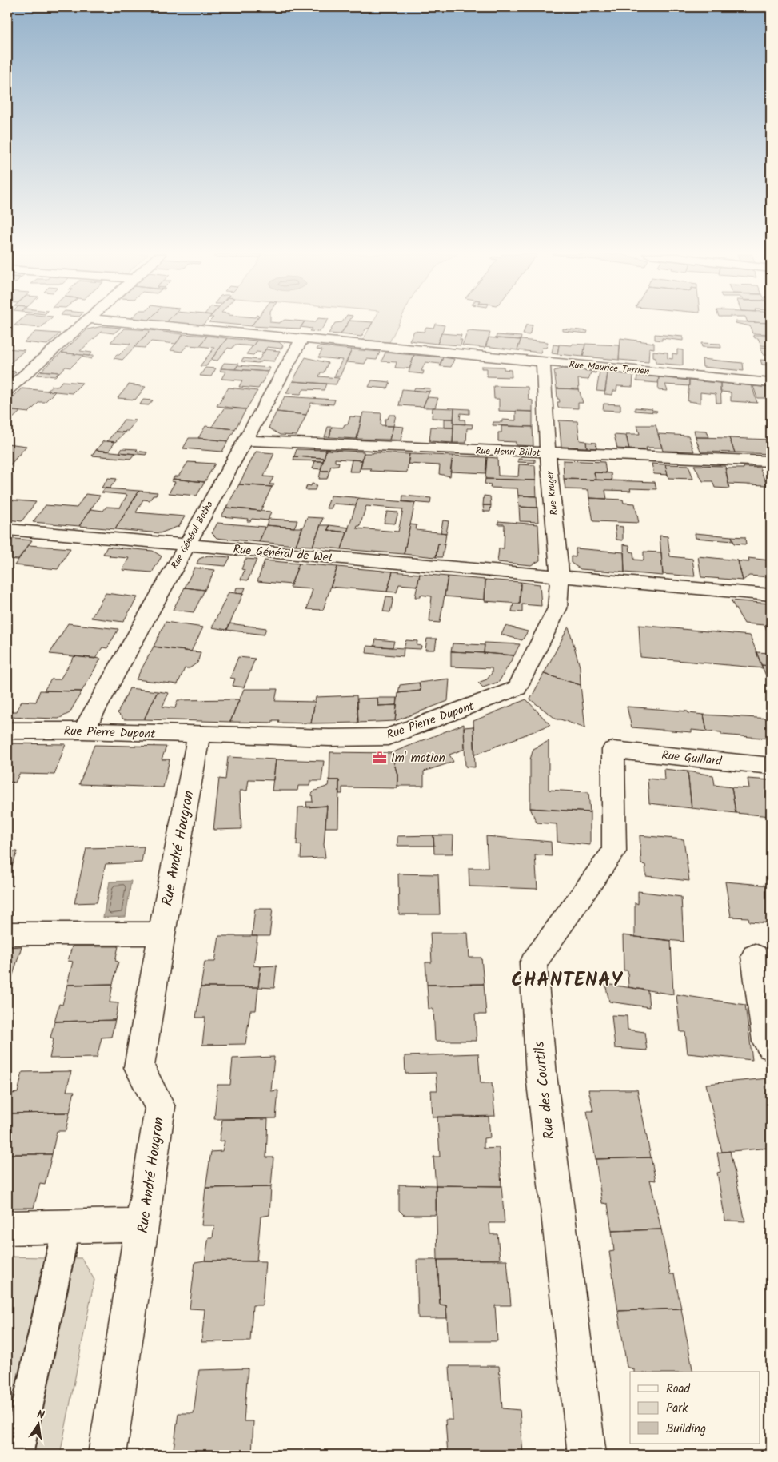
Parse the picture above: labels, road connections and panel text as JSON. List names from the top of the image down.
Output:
{
  "streets": {
    "street": [
      "Rue Maurice Terrien",
      "Rue Henri Billot",
      "Rue Kruger",
      "Rue Général Botha",
      "Rue Général de Wet",
      "Rue Pierre Dupont",
      "Rue Guillard",
      "Rue André Hougron",
      "Rue des Courtils"
    ]
  },
  "crossings": [
    ["Rue Maurice Terrien", "Rue Kruger"],
    ["Rue Maurice Terrien", "Rue Général Botha"],
    ["Rue Henri Billot", "Rue Kruger"],
    ["Rue Henri Billot", "Rue Général Botha"],
    ["Rue Kruger", "Rue Général de Wet"],
    ["Rue Kruger", "Rue Pierre Dupont"],
    ["Rue Général Botha", "Rue Général de Wet"],
    ["Rue Général Botha", "Rue Pierre Dupont"],
    ["Rue Général de Wet", "Rue Pierre Dupont"],
    ["Rue Pierre Dupont", "Rue André Hougron"],
    ["Rue Guillard", "Rue des Courtils"]
  ],
  "districts": ["CHANTENAY"],
  "places": {
    "office": ["Im' motion"]
  },
  "legend": ["Road", "Park", "Building"],
  "north": "top"
}
